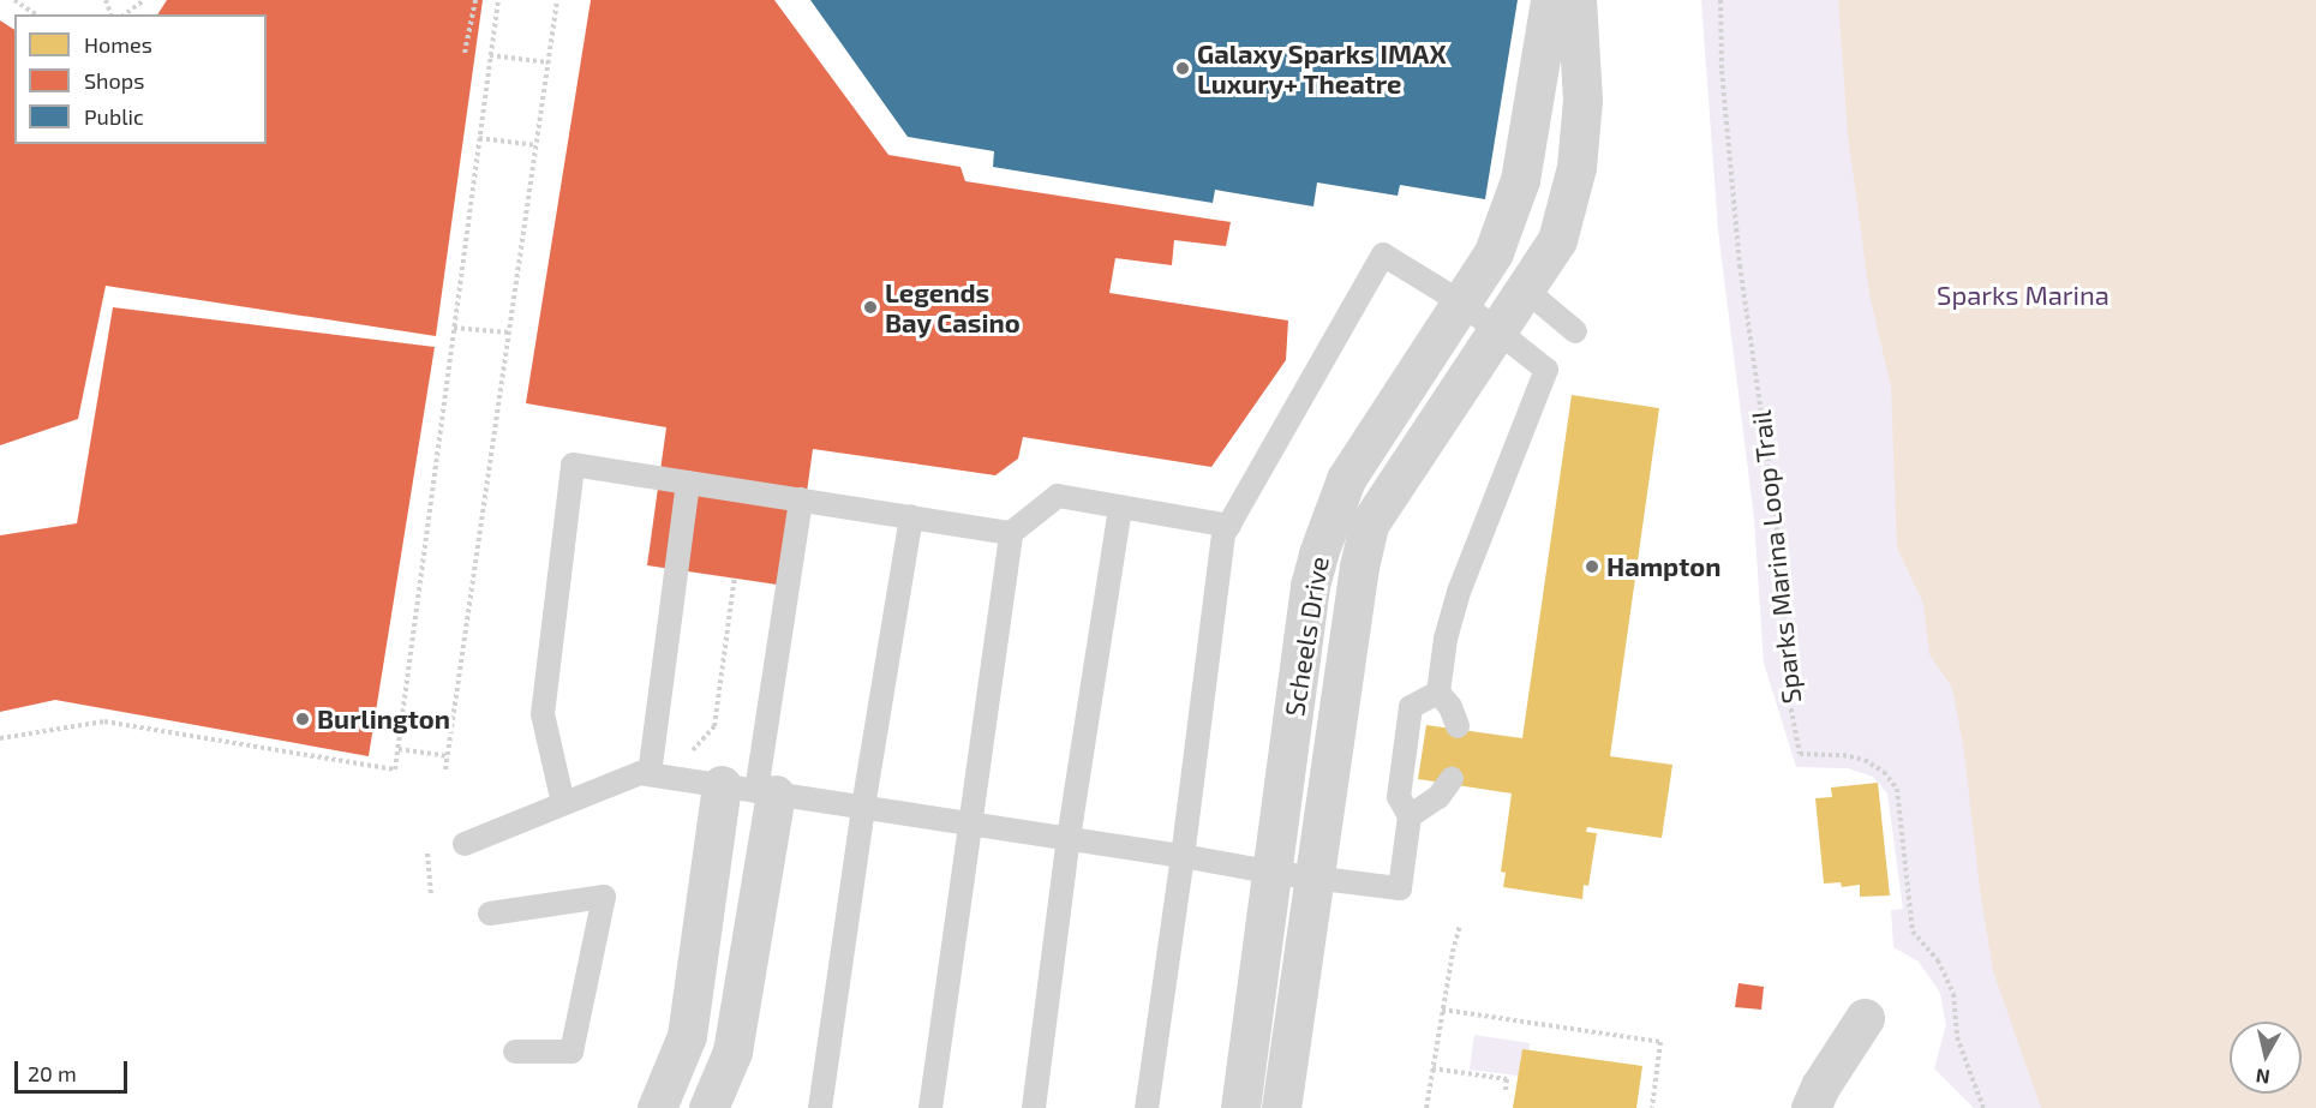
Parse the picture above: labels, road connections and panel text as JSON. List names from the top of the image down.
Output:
{
  "streets": {
    "street": ["Scheels Drive"],
    "path": ["Sparks Marina Loop Trail"]
  },
  "parks": ["Sparks Marina"],
  "places": [
    "Galaxy Sparks IMAX Luxury+ Theatre",
    "Legends Bay Casino",
    "Hampton",
    "Burlington"
  ],
  "legend": ["Homes", "Shops", "Public"],
  "scale_bar": "20 m",
  "north": "bottom"
}
